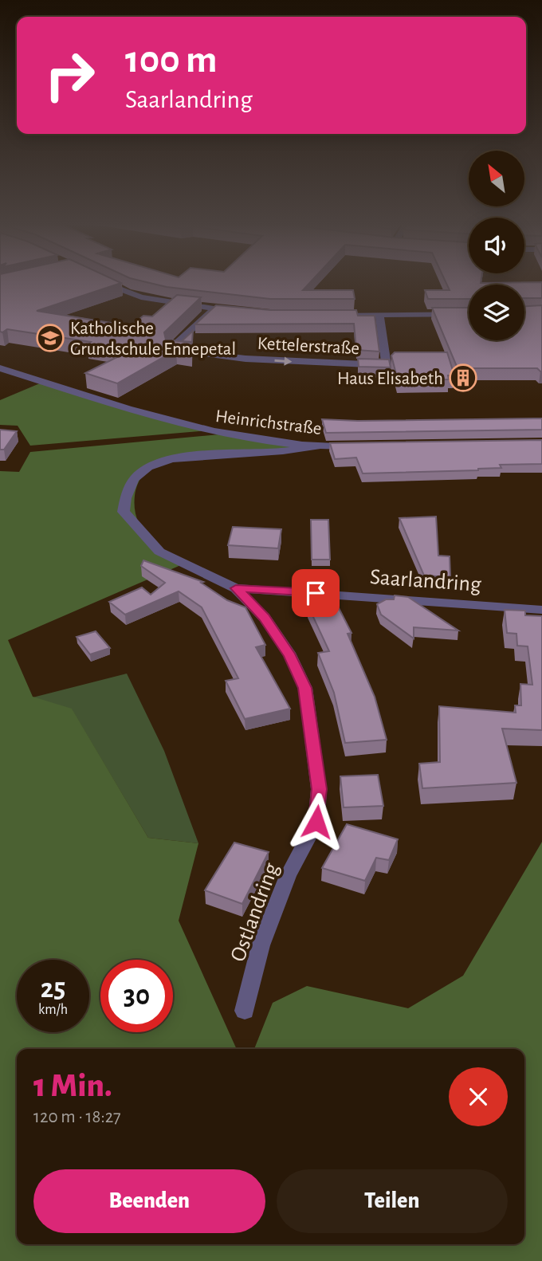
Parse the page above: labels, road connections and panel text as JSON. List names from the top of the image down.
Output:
{
  "streets": {
    "street": [
      "Kettelerstraße",
      "Heinrichstraße",
      "Saarlandring",
      "Ostlandring"
    ]
  },
  "crossings": [
    ["Heinrichstraße", "Saarlandring"],
    ["Saarlandring", "Ostlandring"]
  ],
  "places": {
    "school or university": ["Katholische Grundschule Ennepetal"],
    "building": ["Haus Elisabeth"]
  },
  "north": "top left",
  "page": {
    "turn": ["100 m", "Saarlandring"],
    "speed": "25 km/h",
    "limit": "30",
    "heading": ["1 Min.", "120 m · 18:27"],
    "buttons": ["Beenden", "Teilen"]
  }
}
